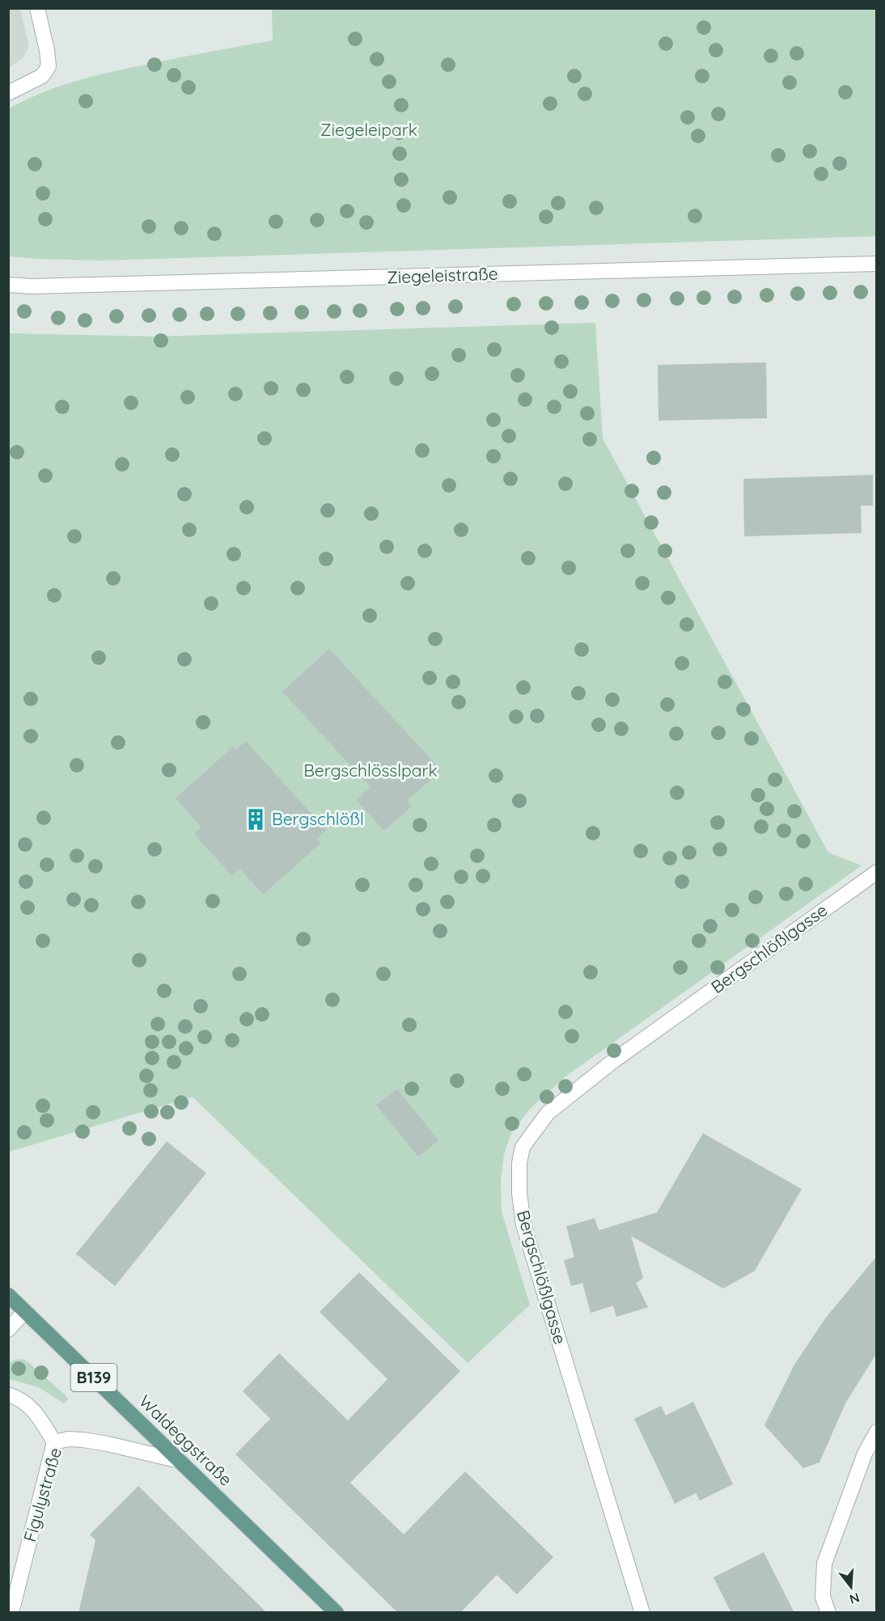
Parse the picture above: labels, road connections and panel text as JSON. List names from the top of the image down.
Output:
{
  "streets": {
    "main road": ["B139", "Waldeggstraße"],
    "street": ["Ziegeleistraße", "Bergschlößlgasse", "Figulystraße"]
  },
  "crossings": [
    ["Waldeggstraße", "Figulystraße"]
  ],
  "parks": ["Ziegeleipark", "Bergschlösslpark"],
  "places": {
    "building": ["Bergschlößl"]
  },
  "north": "bottom"
}
